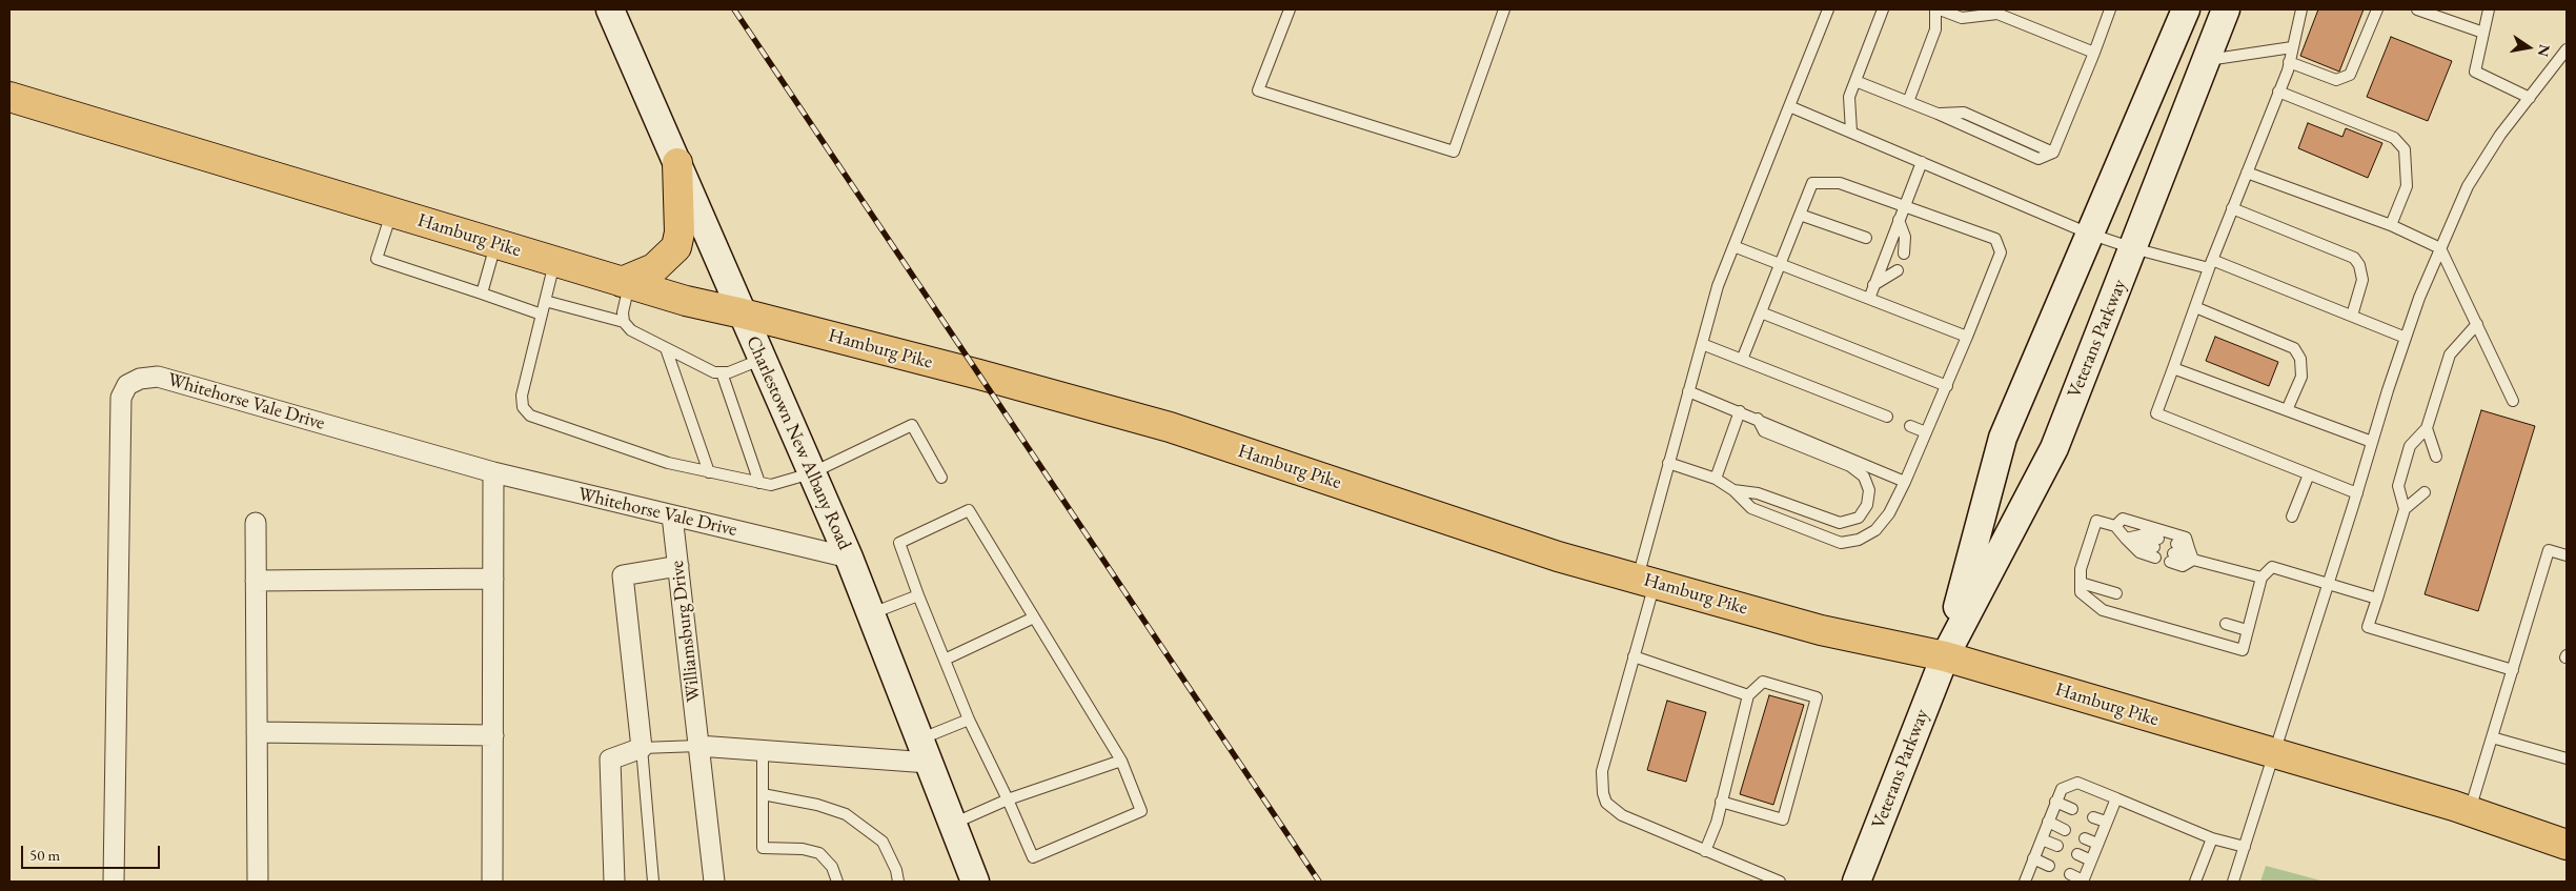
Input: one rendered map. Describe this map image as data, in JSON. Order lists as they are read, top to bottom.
{
  "streets": {
    "main road": ["Hamburg Pike", "Veterans Parkway", "Charlestown New Albany Road"],
    "street": ["Whitehorse Vale Drive", "Williamsburg Drive"]
  },
  "crossings": [
    ["Hamburg Pike", "Veterans Parkway"],
    ["Hamburg Pike", "Charlestown New Albany Road"],
    ["Whitehorse Vale Drive", "Charlestown New Albany Road"],
    ["Whitehorse Vale Drive", "Williamsburg Drive"]
  ],
  "scale_bar": "50 m",
  "north": "right"
}
